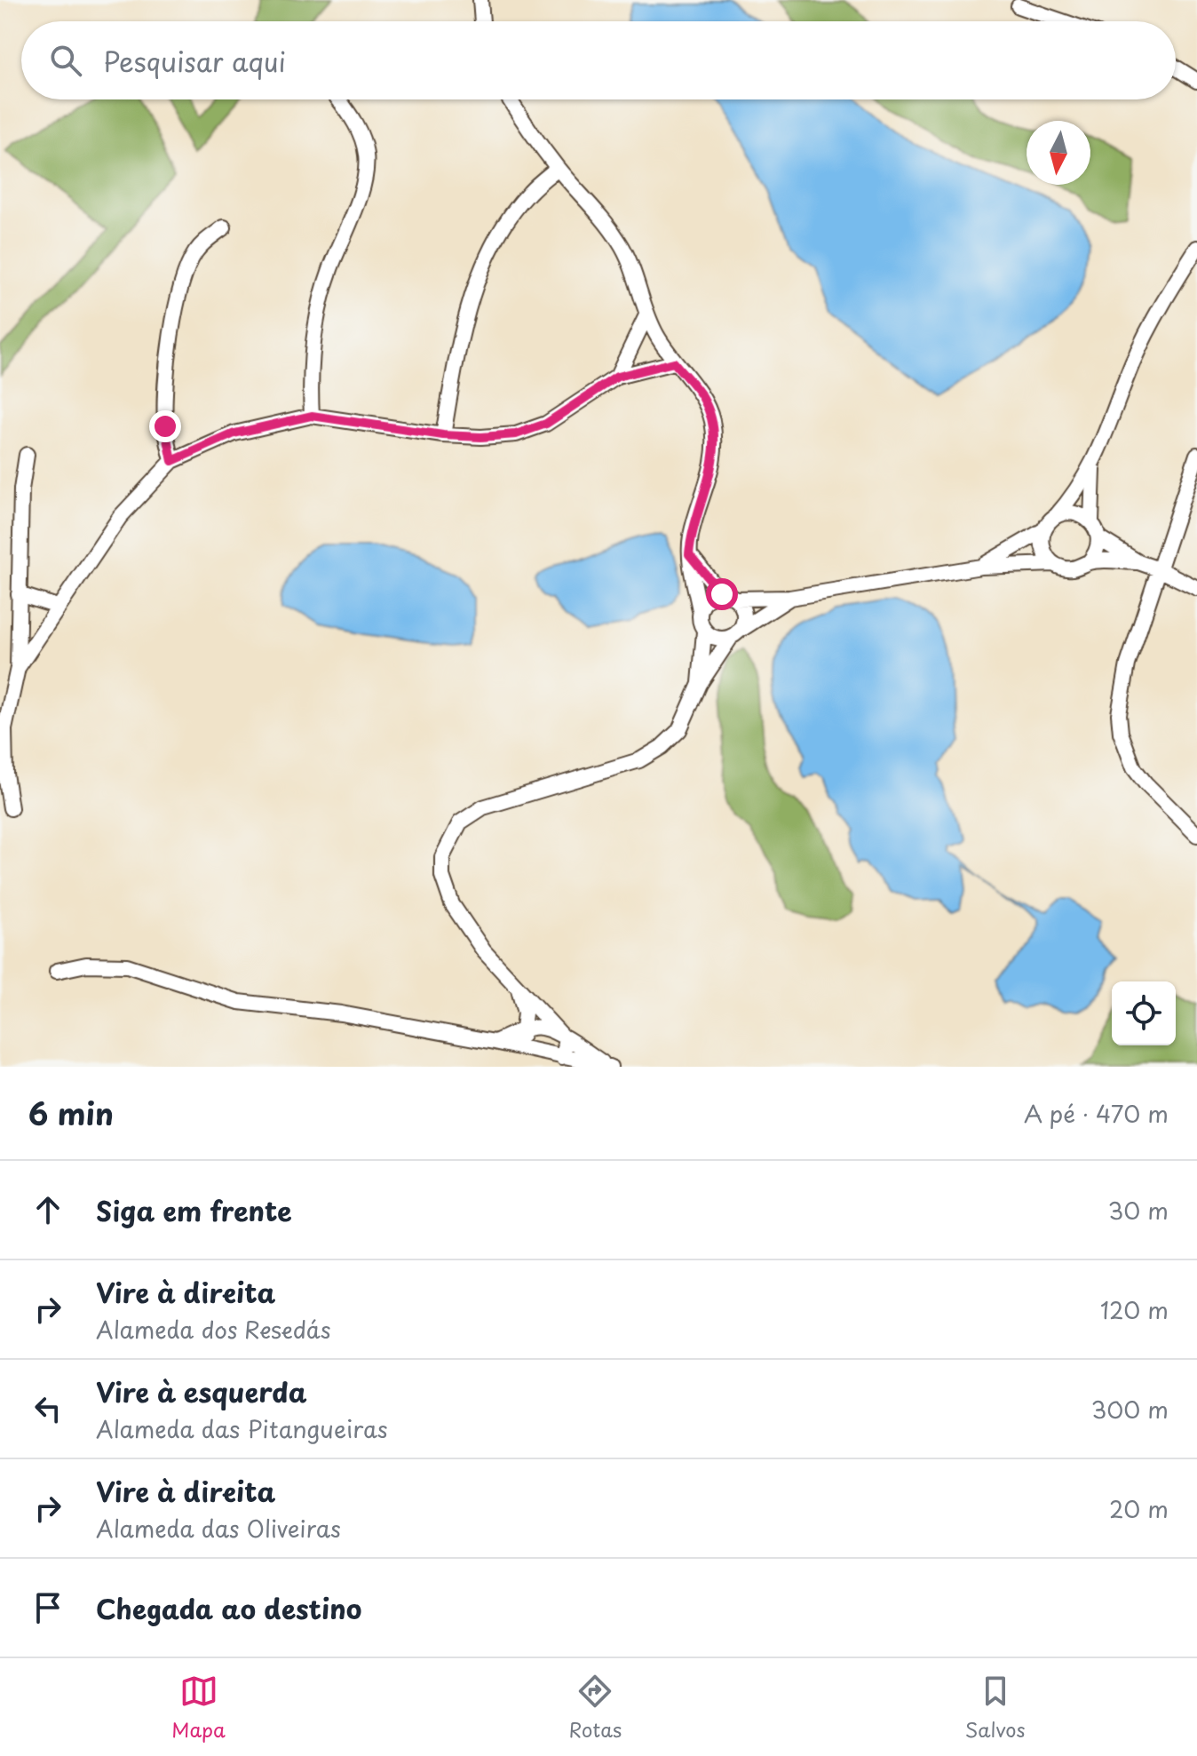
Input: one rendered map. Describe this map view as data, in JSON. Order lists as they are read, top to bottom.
{
  "north": "bottom",
  "page": {
    "search": "Pesquisar aqui",
    "heading": ["6 min", "A pé · 470 m"],
    "list": [
      ["Siga em frente", "30 m"],
      ["Vire à direita", "Alameda dos Resedás", "120 m"],
      ["Vire à esquerda", "Alameda das Pitangueiras", "300 m"],
      ["Vire à direita", "Alameda das Oliveiras", "20 m"],
      "Chegada ao destino"
    ],
    "nav": ["Mapa", "Rotas", "Salvos"]
  }
}
